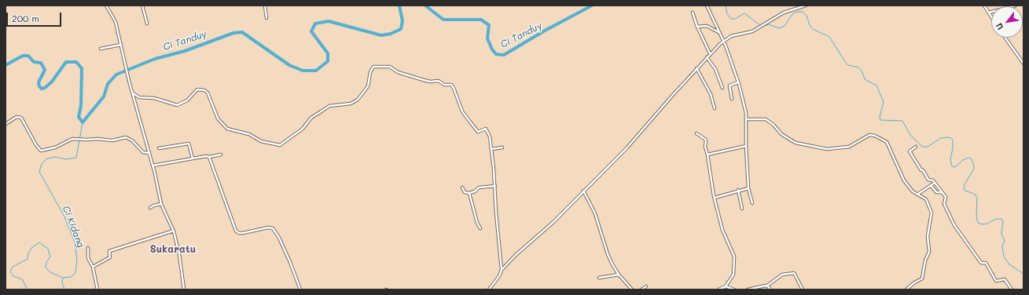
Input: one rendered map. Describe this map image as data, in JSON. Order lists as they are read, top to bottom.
{
  "districts": ["Sukaratu"],
  "water": ["Ci Tanduy", "Ci Kidang"],
  "scale_bar": "200 m",
  "north": "bottom left"
}
